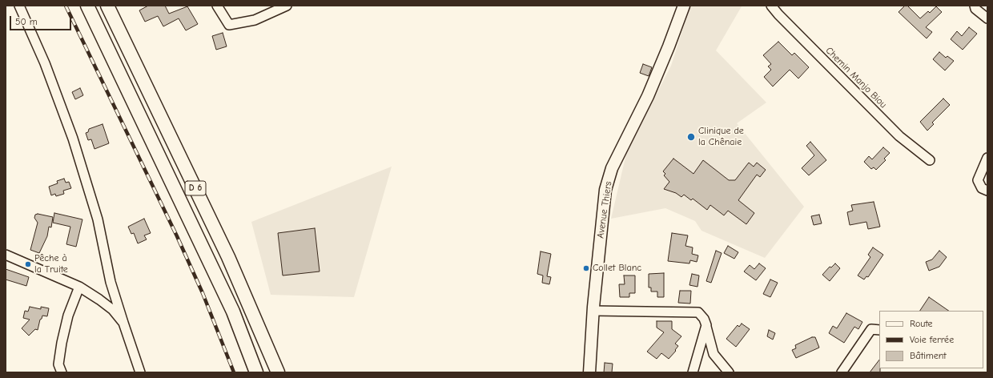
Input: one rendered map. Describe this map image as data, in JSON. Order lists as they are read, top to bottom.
{
  "streets": {
    "highway": ["D 6"],
    "main road": ["Avenue Thiers"],
    "street": ["Chemin Manjo Biou"]
  },
  "places": ["Clinique de la Chênaie", "Pêche à la Truite", "Collet Blanc"],
  "legend": ["Route", "Voie ferrée", "Bâtiment"],
  "scale_bar": "50 m"
}
